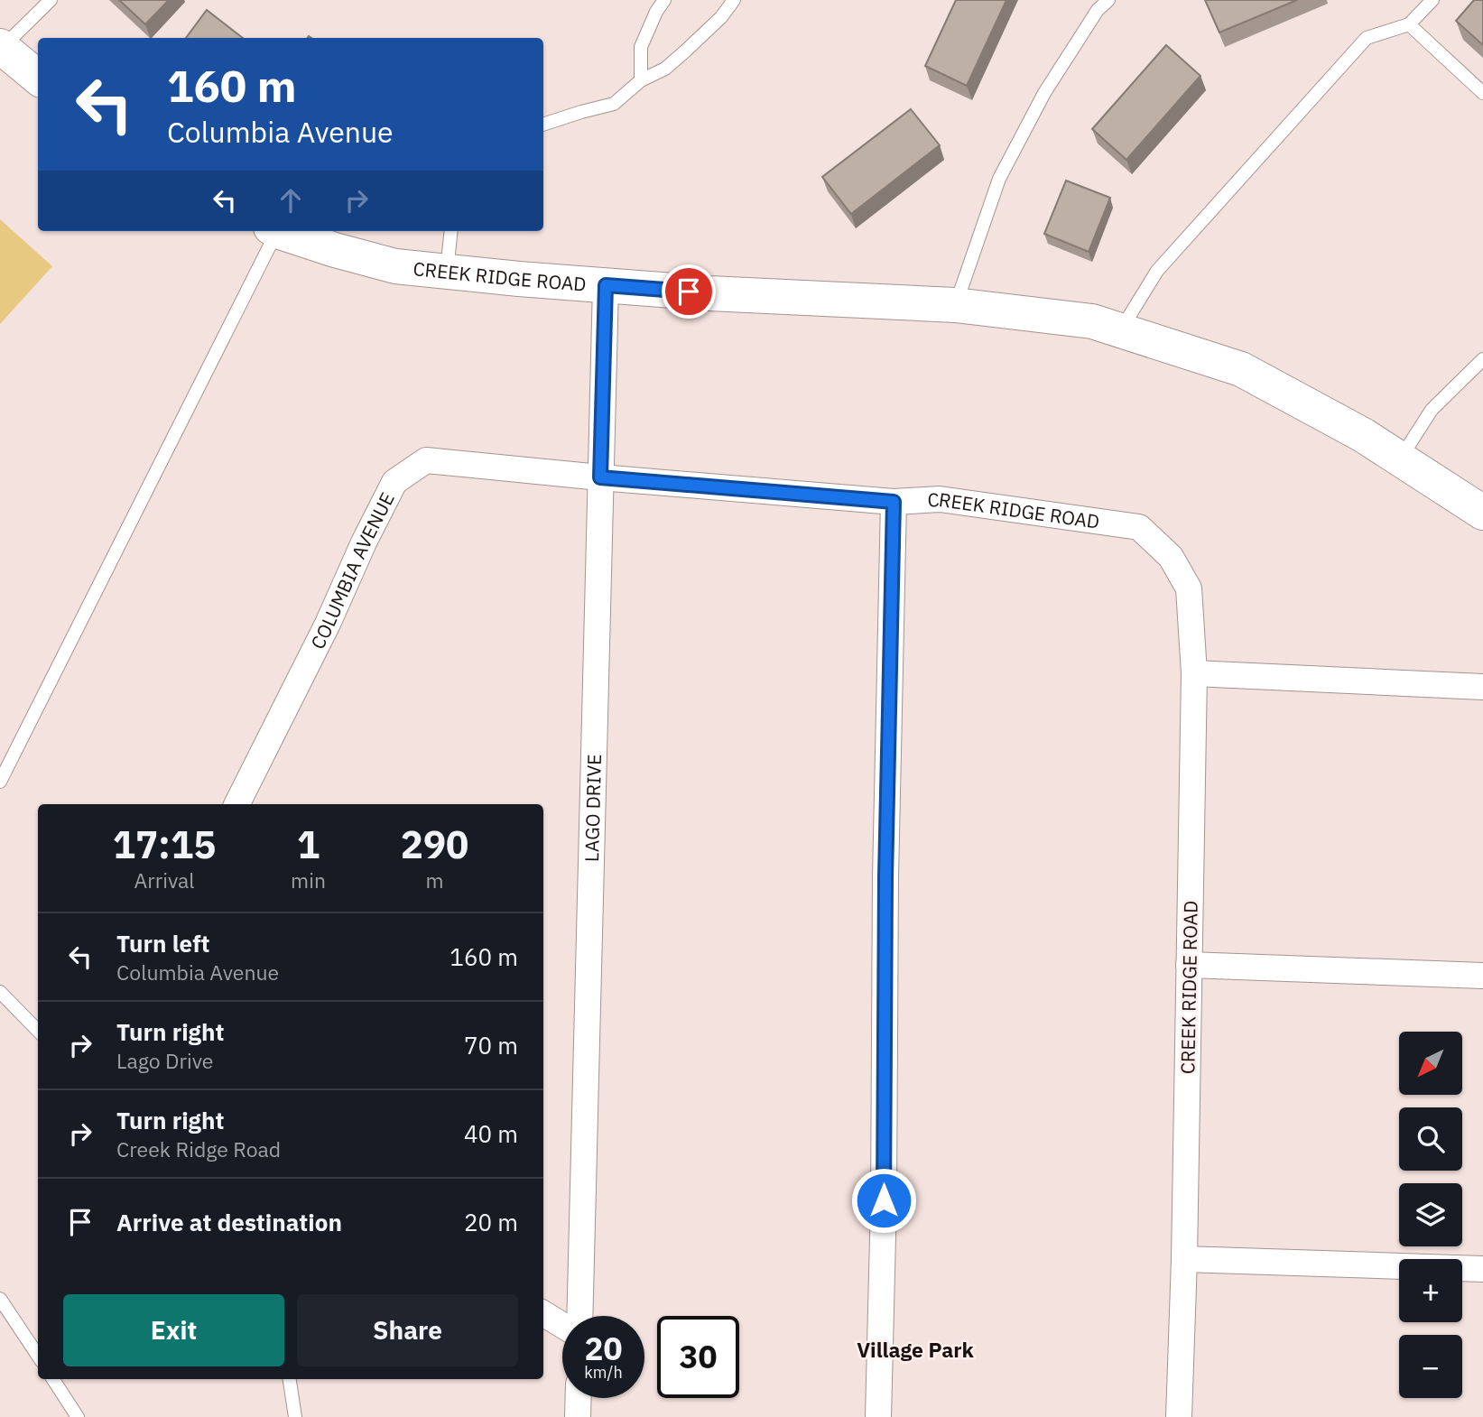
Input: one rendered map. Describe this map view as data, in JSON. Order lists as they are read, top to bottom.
{
  "streets": {
    "main road": ["CREEK RIDGE ROAD"],
    "street": ["COLUMBIA AVENUE", "LAGO DRIVE"]
  },
  "crossings": [
    ["CREEK RIDGE ROAD", "COLUMBIA AVENUE"],
    ["CREEK RIDGE ROAD", "LAGO DRIVE"],
    ["COLUMBIA AVENUE", "LAGO DRIVE"]
  ],
  "districts": ["Village Park"],
  "north": "bottom left",
  "page": {
    "turn": ["160 m", "Columbia Avenue"],
    "eta": [
      "17:15",
      "Arrival",
      "1",
      "min",
      "290",
      "m"
    ],
    "list": [
      {
        "name": "Turn left",
        "note": "Columbia Avenue",
        "value": "160 m"
      },
      {
        "name": "Turn right",
        "note": "Lago Drive",
        "value": "70 m"
      },
      {
        "name": "Turn right",
        "note": "Creek Ridge Road",
        "value": "40 m"
      },
      {
        "name": "Arrive at destination",
        "value": "20 m"
      }
    ],
    "map_buttons": ["+", "−"],
    "buttons": ["Exit", "Share"],
    "speed": "20 km/h",
    "limit": "30"
  }
}
